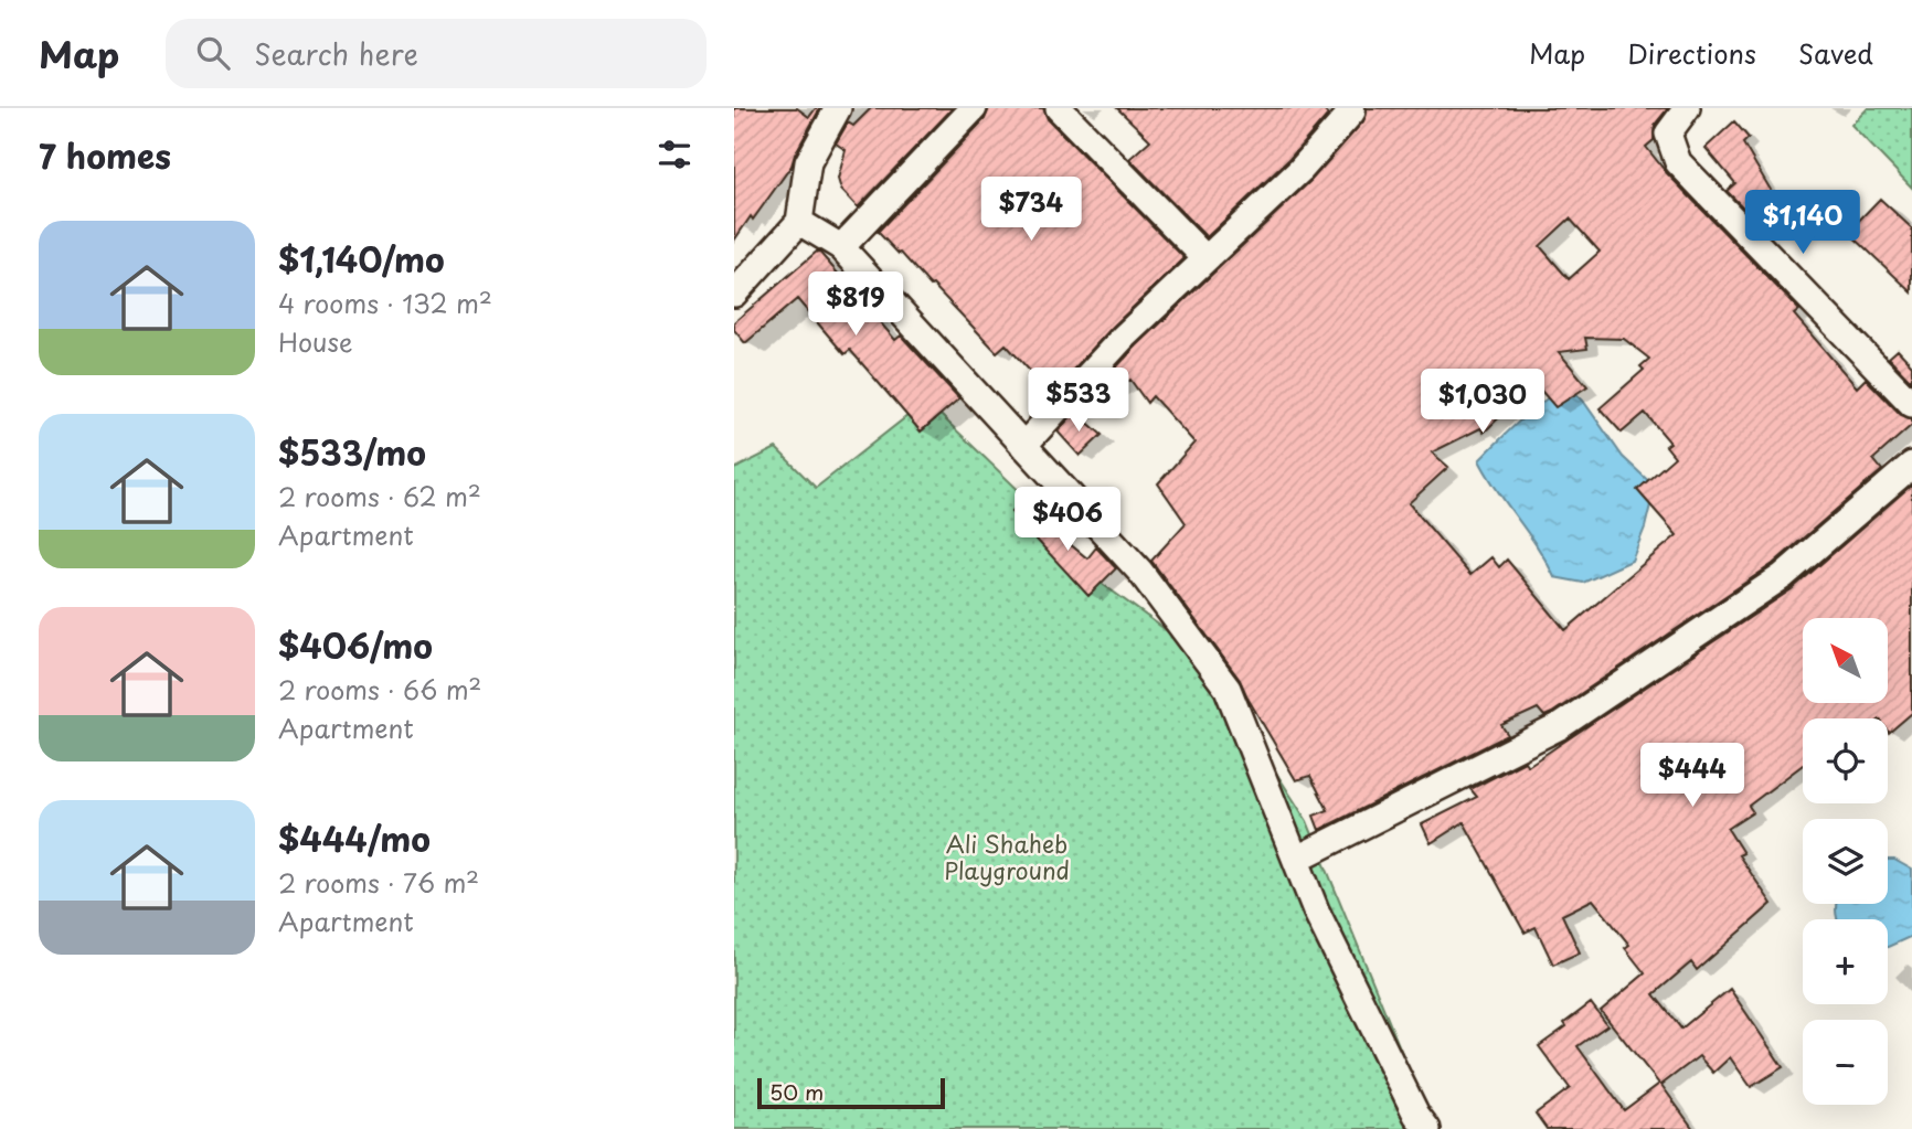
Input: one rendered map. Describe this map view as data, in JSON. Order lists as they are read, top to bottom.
{
  "parks": ["Ali Shaheb Playground"],
  "scale_bar": "50 m",
  "north": "top left",
  "page": {
    "header": "Map",
    "search": "Search here",
    "nav": ["Map", "Directions", "Saved"],
    "heading": "7 homes",
    "price": [
      "$734",
      "$1,140",
      "$819",
      "$533",
      "$1,030",
      "$406",
      "$444"
    ],
    "list": [
      {
        "name": "$1,140/mo",
        "note": "4 rooms · 132 m² · House"
      },
      {
        "name": "$533/mo",
        "note": "2 rooms · 62 m² · Apartment"
      },
      {
        "name": "$406/mo",
        "note": "2 rooms · 66 m² · Apartment"
      },
      {
        "name": "$444/mo",
        "note": "2 rooms · 76 m² · Apartment"
      }
    ],
    "map_buttons": ["+", "−"],
    "scale": "50 m"
  }
}
